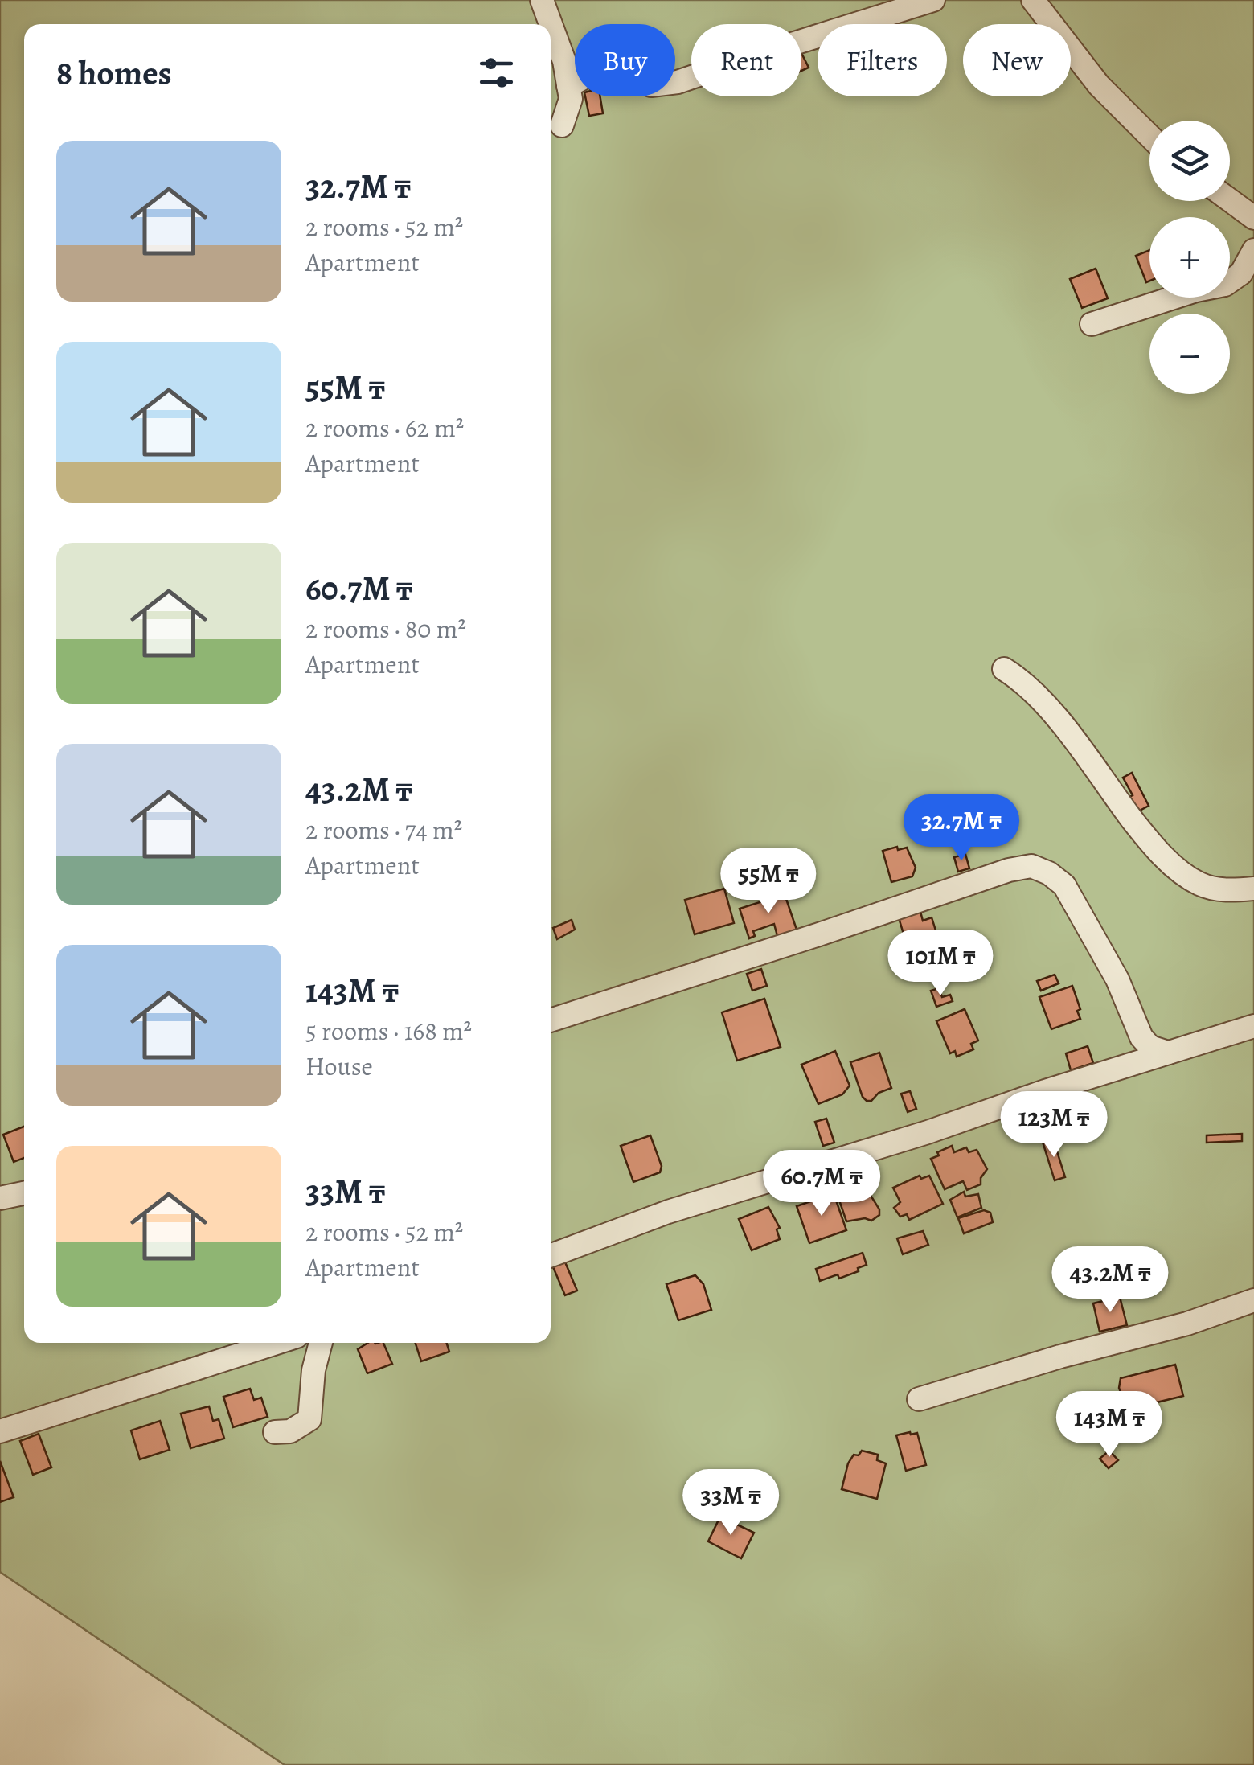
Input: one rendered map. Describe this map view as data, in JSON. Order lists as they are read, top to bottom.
{
  "page": {
    "chip": [
      "Buy",
      "Rent",
      "Filters",
      "New"
    ],
    "heading": "8 homes",
    "map_buttons": ["+", "−"],
    "list": [
      {
        "name": "32.7M ₸",
        "note": "2 rooms · 52 m² · Apartment"
      },
      {
        "name": "55M ₸",
        "note": "2 rooms · 62 m² · Apartment"
      },
      {
        "name": "60.7M ₸",
        "note": "2 rooms · 80 m² · Apartment"
      },
      {
        "name": "43.2M ₸",
        "note": "2 rooms · 74 m² · Apartment"
      },
      {
        "name": "143M ₸",
        "note": "5 rooms · 168 m² · House"
      },
      {
        "name": "33M ₸",
        "note": "2 rooms · 52 m² · Apartment"
      }
    ],
    "price": [
      "32.7M ₸",
      "55M ₸",
      "101M ₸",
      "123M ₸",
      "60.7M ₸",
      "43.2M ₸",
      "143M ₸",
      "33M ₸"
    ]
  }
}
